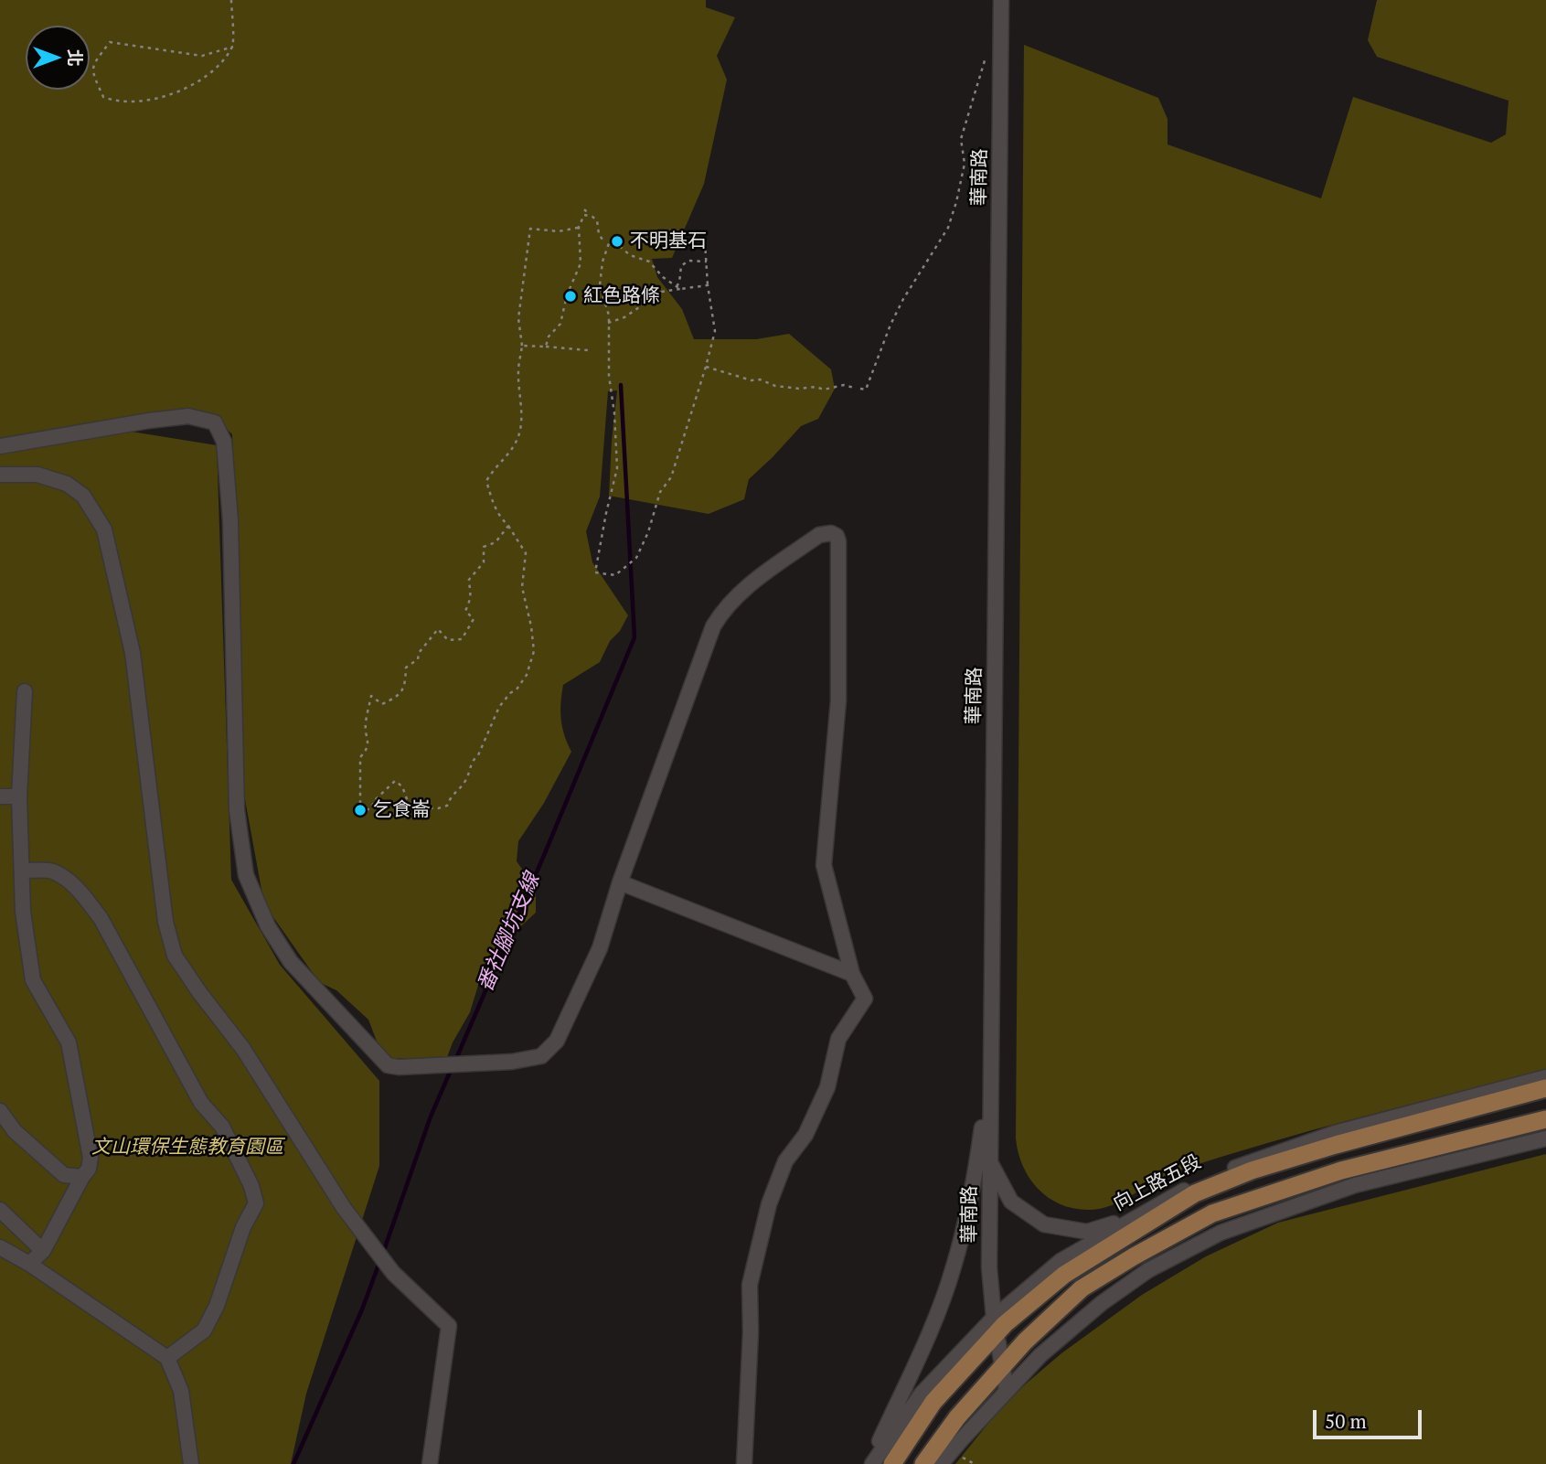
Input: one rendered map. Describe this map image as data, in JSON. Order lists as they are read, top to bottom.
{
  "streets": {
    "main road": ["向上路五段"],
    "street": ["華南路"]
  },
  "crossings": [
    ["華南路", "向上路五段"]
  ],
  "water": ["番社腳坑支線"],
  "parks": ["文山環保生態教育園區"],
  "places": ["不明基石", "紅色路條", "乞食崙"],
  "scale_bar": "50 m",
  "north": "right"
}
